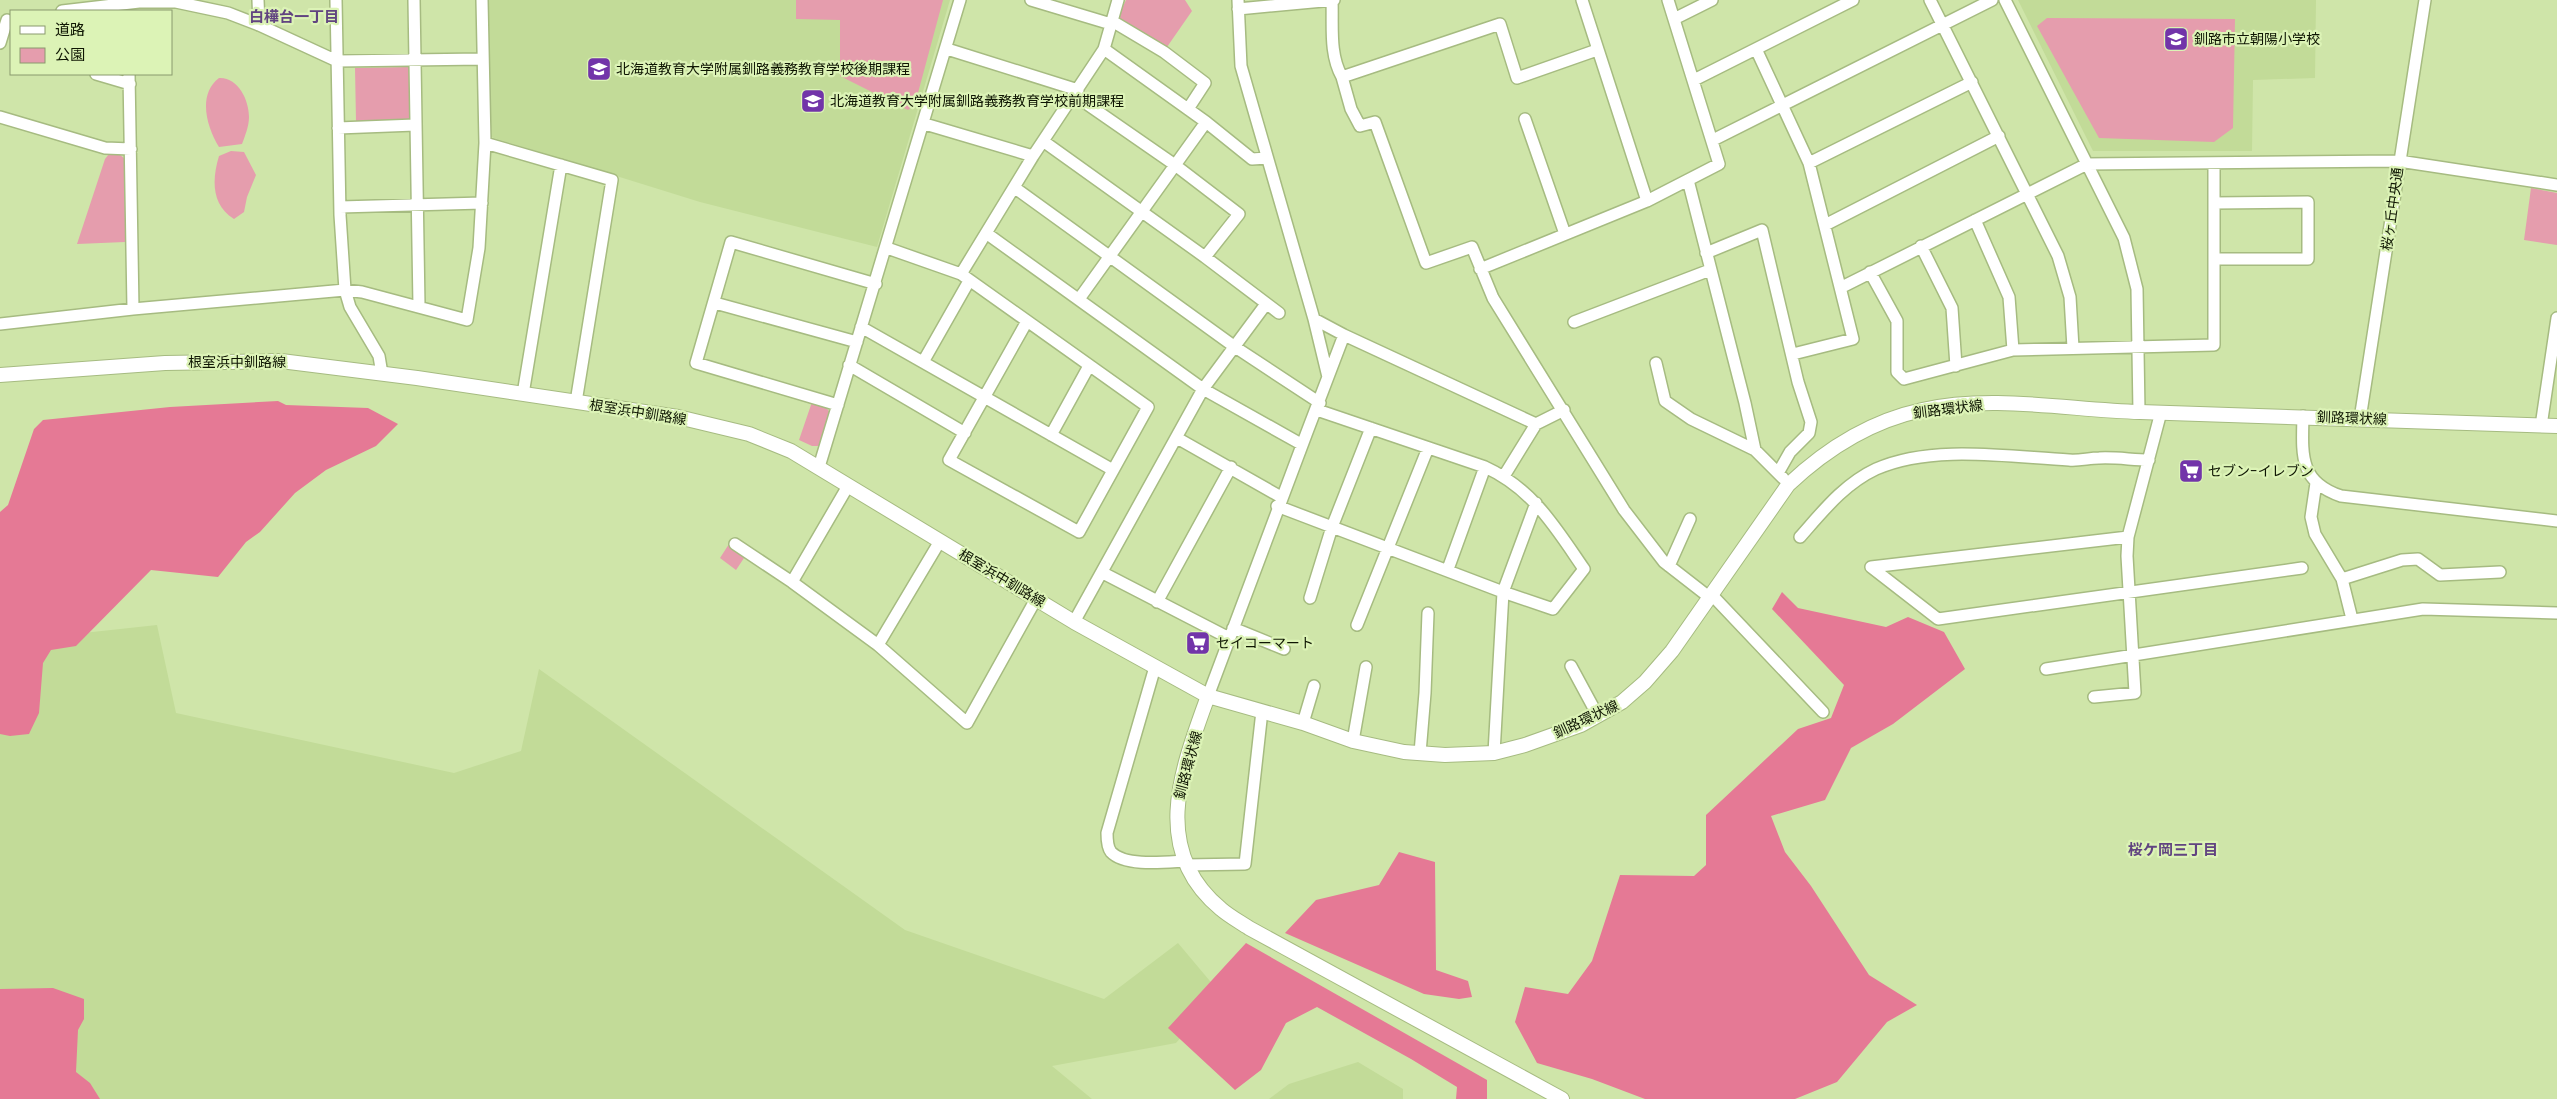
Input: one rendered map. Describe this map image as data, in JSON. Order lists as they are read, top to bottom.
{
  "streets": {
    "main road": ["根室浜中釧路線", "釧路環状線"],
    "street": ["桜ヶ丘中央通"]
  },
  "crossings": [
    ["桜ヶ丘中央通", "釧路環状線"],
    ["根室浜中釧路線", "釧路環状線"]
  ],
  "districts": ["白樺台一丁目", "桜ケ岡三丁目"],
  "places": {
    "school or university": ["釧路市立朝陽小学校", "北海道教育大学附属釧路義務教育学校後期課程", "北海道教育大学附属釧路義務教育学校前期課程"],
    "supermarket": ["セブン-イレブン", "セイコーマート"]
  },
  "legend": ["道路", "公園"]
}
